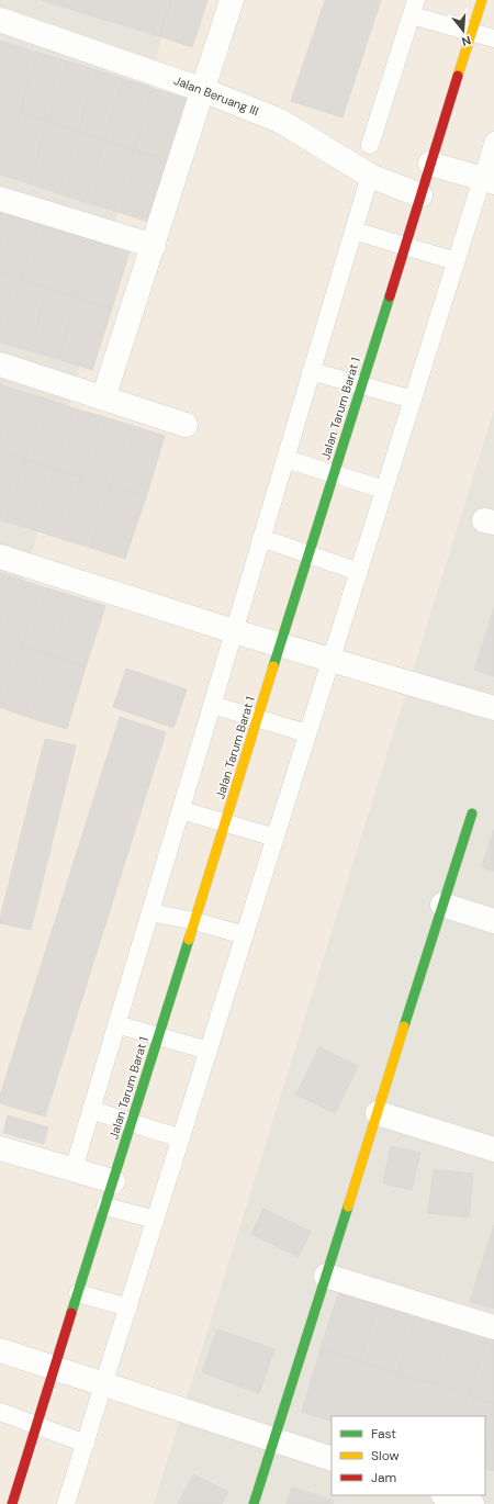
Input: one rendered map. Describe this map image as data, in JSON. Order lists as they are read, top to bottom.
{
  "streets": {
    "street": ["Jalan Beruang III", "Jalan Tarum Barat 1"]
  },
  "crossings": [
    ["Jalan Beruang III", "Jalan Tarum Barat 1"]
  ],
  "legend": ["Fast", "Slow", "Jam"],
  "north": "bottom"
}
